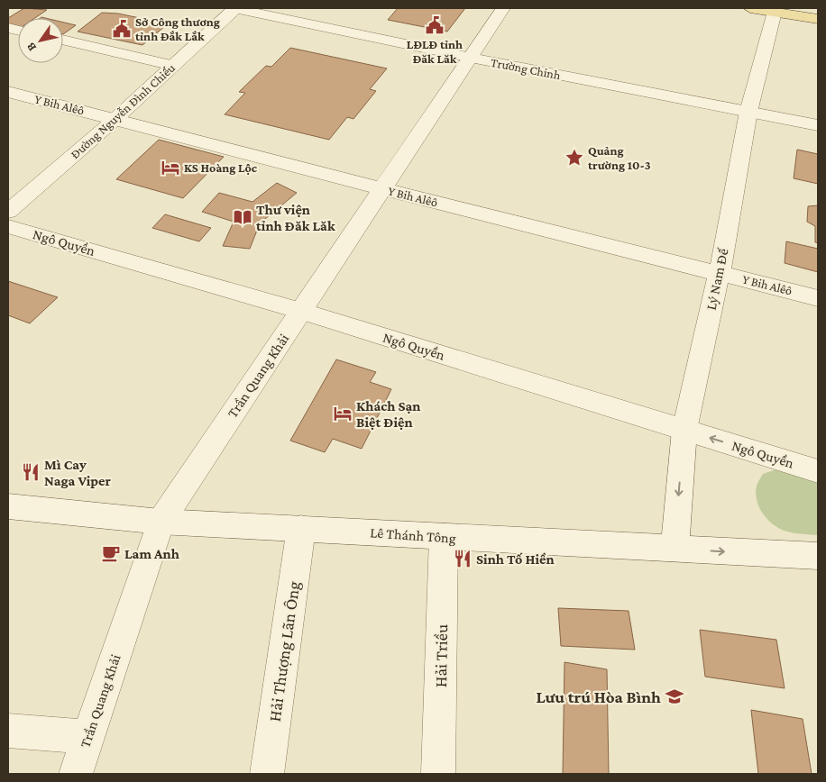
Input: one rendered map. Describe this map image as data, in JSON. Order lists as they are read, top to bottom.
{
  "streets": {
    "street": [
      "Trường Chinh",
      "Y Bih Alêô",
      "Đường Nguyễn Đình Chiểu",
      "Ngô Quyền",
      "Lý Nam Đế",
      "Trần Quang Khải",
      "Lê Thánh Tông",
      "Hải Thượng Lãn Ông",
      "Hải Triều"
    ]
  },
  "crossings": [
    ["Trường Chinh", "Đường Nguyễn Đình Chiểu"],
    ["Trường Chinh", "Lý Nam Đế"],
    ["Trường Chinh", "Trần Quang Khải"],
    ["Y Bih Alêô", "Đường Nguyễn Đình Chiểu"],
    ["Y Bih Alêô", "Lý Nam Đế"],
    ["Y Bih Alêô", "Trần Quang Khải"],
    ["Ngô Quyền", "Lý Nam Đế"],
    ["Ngô Quyền", "Trần Quang Khải"],
    ["Lý Nam Đế", "Lê Thánh Tông"],
    ["Trần Quang Khải", "Lê Thánh Tông"],
    ["Lê Thánh Tông", "Hải Thượng Lãn Ông"],
    ["Lê Thánh Tông", "Hải Triều"]
  ],
  "places": {
    "public building": ["LĐLĐ tỉnh Đăk Lăk", "Sở Công thương tỉnh Đắk Lắk"],
    "place": ["Quảng trường 10-3"],
    "hotel": ["KS Hoàng Lộc", "Khách Sạn Biệt Điện"],
    "library": ["Thư viện tỉnh Đăk Lăk"],
    "restaurant": ["Mì Cay Naga Viper", "Sinh Tố Hiền"],
    "cafe": ["Lam Anh"],
    "school or university": ["Lưu trú Hòa Bình"]
  },
  "north": "bottom left"
}
